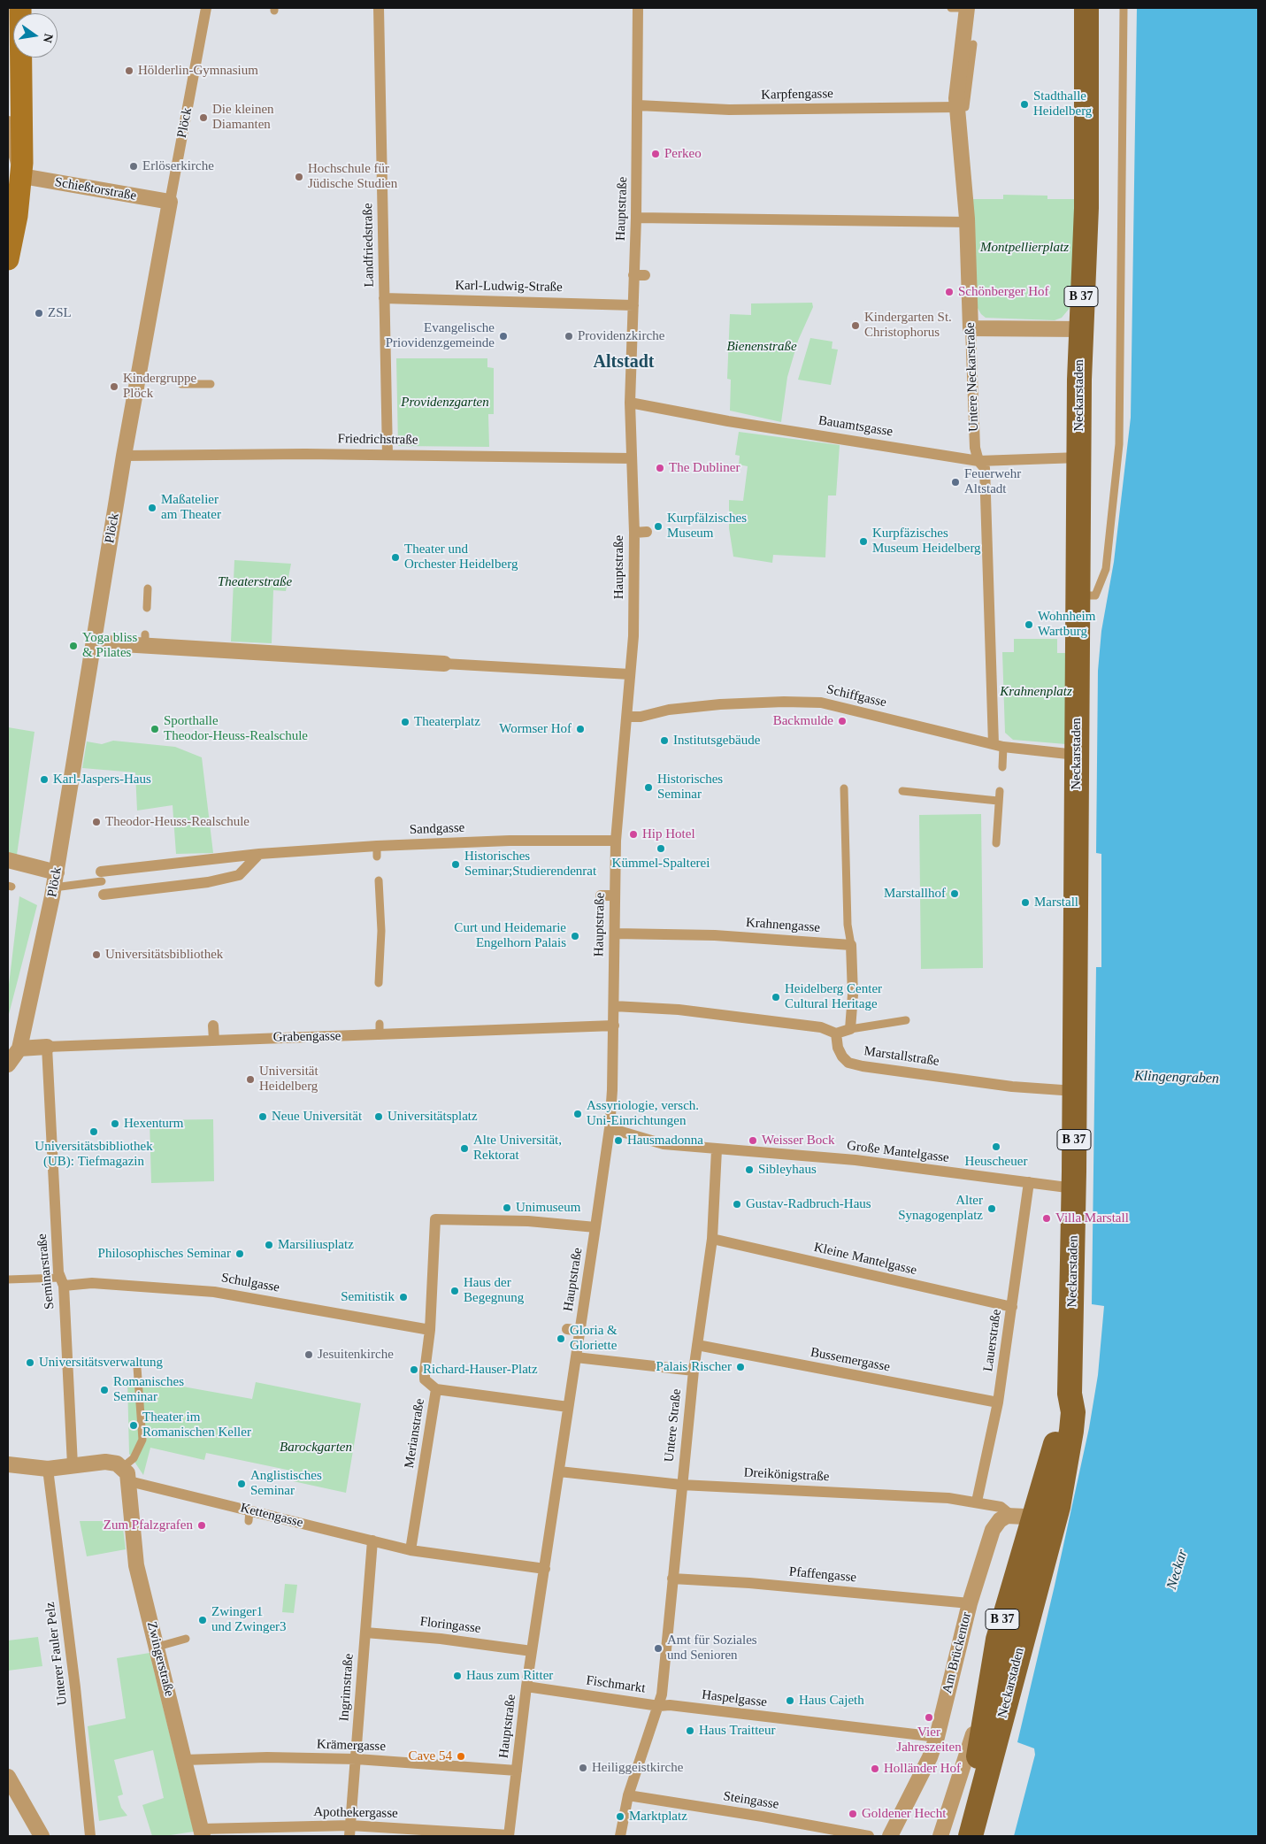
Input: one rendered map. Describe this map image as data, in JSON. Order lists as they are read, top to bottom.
{
  "streets": {
    "main road": ["B 37", "Neckarstaden"],
    "street": [
      "Karpfengasse",
      "Plöck",
      "Schießtorstraße",
      "Hauptstraße",
      "Landfriedstraße",
      "Karl-Ludwig-Straße",
      "Untere Neckarstraße",
      "Bauamtsgasse",
      "Friedrichstraße",
      "Schiffgasse",
      "Sandgasse",
      "Krahnengasse",
      "Grabengasse",
      "Marstallstraße",
      "Große Mantelgasse",
      "Kleine Mantelgasse",
      "Seminarstraße",
      "Schulgasse",
      "Lauerstraße",
      "Bussemergasse",
      "Untere Straße",
      "Merianstraße",
      "Dreikönigstraße",
      "Kettengasse",
      "Pfaffengasse",
      "Floringasse",
      "Am Brückentor",
      "Unterer Fauler Pelz",
      "Zwingerstraße",
      "Fischmarkt",
      "Ingrimstraße",
      "Haspelgasse",
      "Krämergasse",
      "Steingasse",
      "Apothekergasse"
    ]
  },
  "crossings": [
    ["Karpfengasse", "Hauptstraße"],
    ["Karpfengasse", "Untere Neckarstraße"],
    ["Plöck", "Schießtorstraße"],
    ["Plöck", "Friedrichstraße"],
    ["Plöck", "Sandgasse"],
    ["Plöck", "Grabengasse"],
    ["Hauptstraße", "Karl-Ludwig-Straße"],
    ["Hauptstraße", "Bauamtsgasse"],
    ["Hauptstraße", "Friedrichstraße"],
    ["Hauptstraße", "Schiffgasse"],
    ["Hauptstraße", "Sandgasse"],
    ["Hauptstraße", "Krahnengasse"],
    ["Hauptstraße", "Grabengasse"],
    ["Hauptstraße", "Große Mantelgasse"],
    ["Hauptstraße", "Merianstraße"],
    ["Hauptstraße", "Dreikönigstraße"],
    ["Hauptstraße", "Kettengasse"],
    ["Hauptstraße", "Floringasse"],
    ["Hauptstraße", "Fischmarkt"],
    ["Hauptstraße", "Krämergasse"],
    ["Hauptstraße", "Apothekergasse"],
    ["Landfriedstraße", "Karl-Ludwig-Straße"],
    ["Landfriedstraße", "Friedrichstraße"],
    ["Untere Neckarstraße", "Bauamtsgasse"],
    ["Untere Neckarstraße", "Schiffgasse"],
    ["Neckarstaden", "Bauamtsgasse"],
    ["Neckarstaden", "Schiffgasse"],
    ["Neckarstaden", "Marstallstraße"],
    ["Neckarstaden", "Große Mantelgasse"],
    ["Grabengasse", "Seminarstraße"],
    ["Große Mantelgasse", "Lauerstraße"],
    ["Große Mantelgasse", "Untere Straße"],
    ["Kleine Mantelgasse", "Lauerstraße"],
    ["Kleine Mantelgasse", "Untere Straße"],
    ["Seminarstraße", "Schulgasse"],
    ["Seminarstraße", "Kettengasse"],
    ["Schulgasse", "Merianstraße"],
    ["Lauerstraße", "Bussemergasse"],
    ["Lauerstraße", "Dreikönigstraße"],
    ["Bussemergasse", "Untere Straße"],
    ["Untere Straße", "Dreikönigstraße"],
    ["Untere Straße", "Pfaffengasse"],
    ["Untere Straße", "Fischmarkt"],
    ["Untere Straße", "Haspelgasse"],
    ["Merianstraße", "Kettengasse"],
    ["Dreikönigstraße", "Am Brückentor"],
    ["Kettengasse", "Unterer Fauler Pelz"],
    ["Kettengasse", "Zwingerstraße"],
    ["Kettengasse", "Ingrimstraße"],
    ["Pfaffengasse", "Am Brückentor"],
    ["Floringasse", "Ingrimstraße"],
    ["Am Brückentor", "Haspelgasse"],
    ["Zwingerstraße", "Krämergasse"],
    ["Zwingerstraße", "Apothekergasse"],
    ["Fischmarkt", "Haspelgasse"],
    ["Fischmarkt", "Steingasse"],
    ["Ingrimstraße", "Krämergasse"],
    ["Ingrimstraße", "Apothekergasse"]
  ],
  "districts": ["Altstadt"],
  "water": ["Klingengraben", "Neckar"],
  "parks": [
    "Montpellierplatz",
    "Bienenstraße",
    "Providenzgarten",
    "Theaterstraße",
    "Krahnenplatz",
    "Barockgarten"
  ],
  "places": [
    "Hölderlin-Gymnasium",
    "Stadthalle Heidelberg",
    "Die kleinen Diamanten",
    "Perkeo",
    "Erlöserkirche",
    "Hochschule für Jüdische Studien",
    "Schönberger Hof",
    "ZSL",
    "Kindergarten St. Christophorus",
    "Evangelische Priovidenzgemeinde",
    "Providenzkirche",
    "Kindergruppe Plöck",
    "The Dubliner",
    "Feuerwehr Altstadt",
    "Maßatelier am Theater",
    "Kurpfälzisches Museum",
    "Kurpfäzisches Museum Heidelberg",
    "Theater und Orchester Heidelberg",
    "Wohnheim Wartburg",
    "Yoga bliss & Pilates",
    "Backmulde",
    "Theaterplatz",
    "Sporthalle Theodor-Heuss-Realschule",
    "Wormser Hof",
    "Institutsgebäude",
    "Karl-Jaspers-Haus",
    "Historisches Seminar",
    "Theodor-Heuss-Realschule",
    "Hip Hotel",
    "Kümmel-Spalterei",
    "Historisches Seminar;Studierendenrat",
    "Marstallhof",
    "Marstall",
    "Curt und Heidemarie Engelhorn Palais",
    "Universitätsbibliothek",
    "Heidelberg Center Cultural Heritage",
    "Universität Heidelberg",
    "Assyriologie, versch. Uni-Einrichtungen",
    "Neue Universität",
    "Universitätsplatz",
    "Hexenturm",
    "Universitätsbibliothek (UB): Tiefmagazin",
    "Hausmadonna",
    "Weisser Bock",
    "Heuscheuer",
    "Alte Universität, Rektorat",
    "Sibleyhaus",
    "Gustav-Radbruch-Haus",
    "Unimuseum",
    "Alter Synagogenplatz",
    "Villa Marstall",
    "Marsiliusplatz",
    "Philosophisches Seminar",
    "Haus der Begegnung",
    "Semitistik",
    "Gloria & Gloriette",
    "Jesuitenkirche",
    "Universitätsverwaltung",
    "Palais Rischer",
    "Richard-Hauser-Platz",
    "Romanisches Seminar",
    "Theater im Romanischen Keller",
    "Anglistisches Seminar",
    "Zum Pfalzgrafen",
    "Zwinger1 und Zwinger3",
    "Amt für Soziales und Senioren",
    "Haus zum Ritter",
    "Haus Cajeth",
    "Vier Jahreszeiten",
    "Haus Traitteur",
    "Cave 54",
    "Heiliggeistkirche",
    "Holländer Hof",
    "Goldener Hecht",
    "Marktplatz"
  ],
  "north": "right"
}
